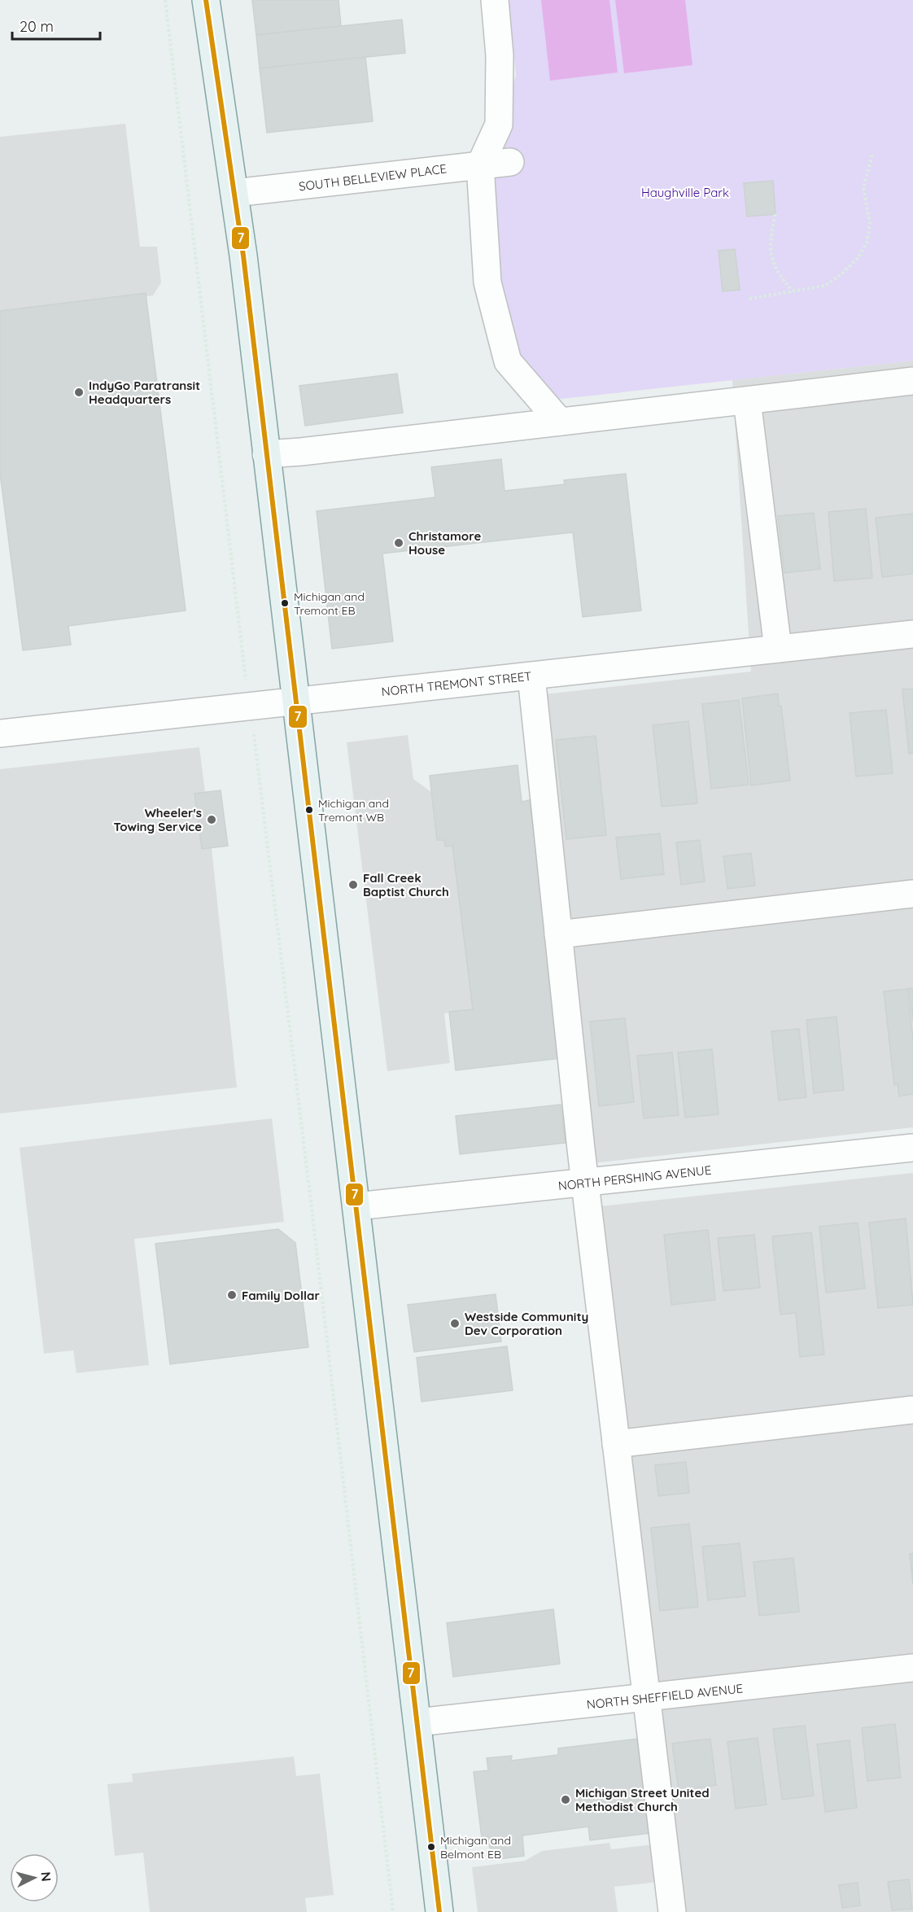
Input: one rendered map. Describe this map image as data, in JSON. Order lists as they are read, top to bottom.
{
  "streets": {
    "street": [
      "SOUTH BELLEVIEW PLACE",
      "NORTH TREMONT STREET",
      "NORTH PERSHING AVENUE",
      "NORTH SHEFFIELD AVENUE"
    ]
  },
  "parks": ["Haughville Park"],
  "places": [
    "IndyGo Paratransit Headquarters",
    "Christamore House",
    "Michigan and Tremont EB",
    "Michigan and Tremont WB",
    "Wheeler's Towing Service",
    "Fall Creek Baptist Church",
    "Family Dollar",
    "Westside Community Dev Corporation",
    "Michigan Street United Methodist Church",
    "Michigan and Belmont EB"
  ],
  "lines": ["transit line 7"],
  "scale_bar": "20 m",
  "north": "right"
}
